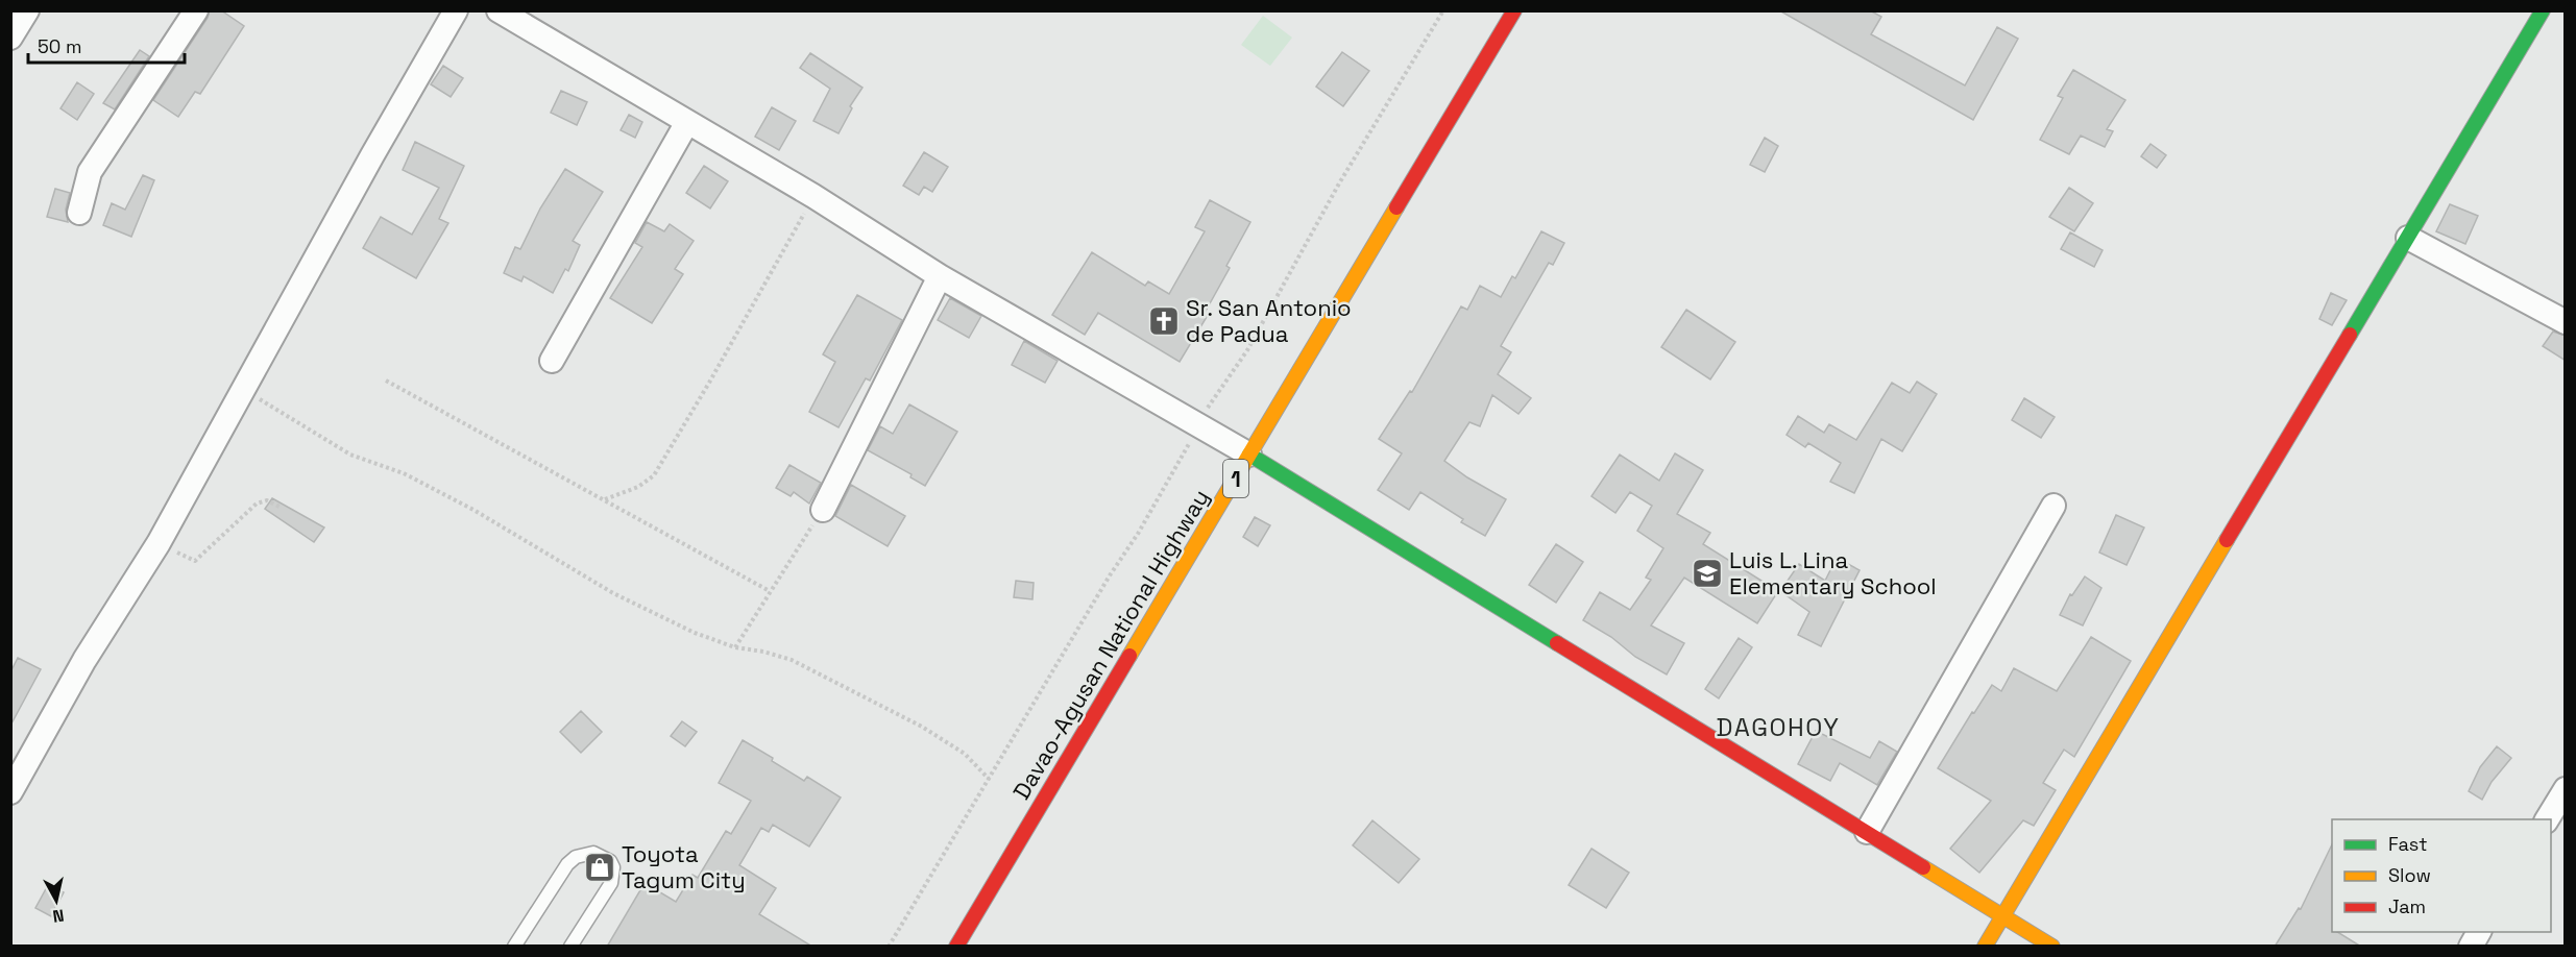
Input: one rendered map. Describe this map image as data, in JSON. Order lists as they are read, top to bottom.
{
  "streets": {
    "main road": ["1", "Davao-Agusan National Highway"]
  },
  "districts": ["DAGOHOY"],
  "places": {
    "church": ["Sr. San Antonio de Padua"],
    "school or university": ["Luis L. Lina Elementary School"],
    "shop": ["Toyota Tagum City"]
  },
  "legend": ["Fast", "Slow", "Jam"],
  "scale_bar": "50 m",
  "north": "bottom"
}
